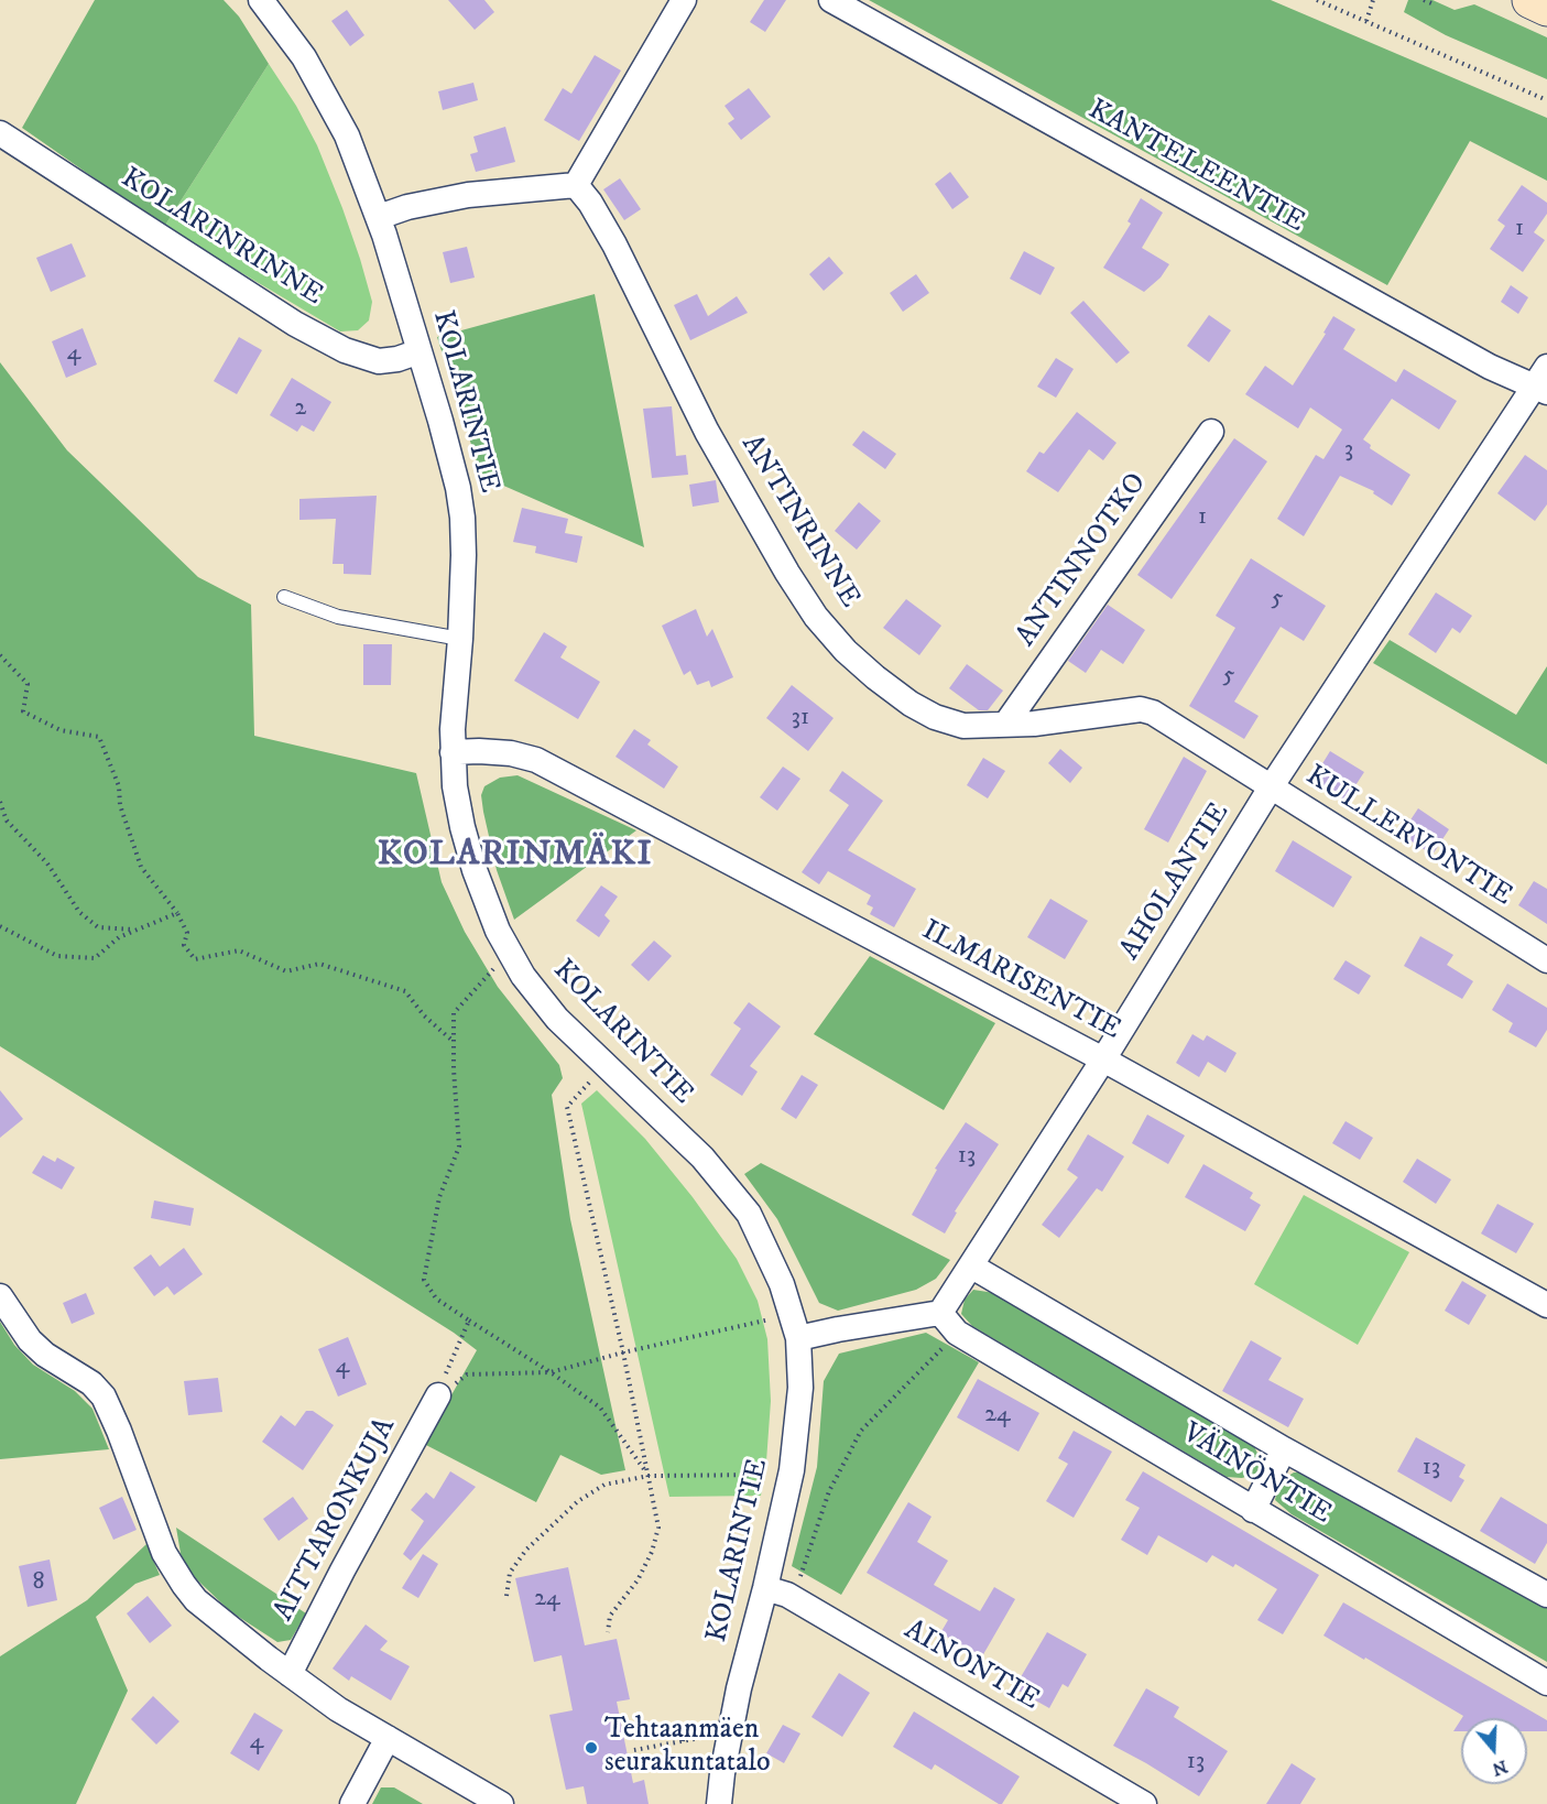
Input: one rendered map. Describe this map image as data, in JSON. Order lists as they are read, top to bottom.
{
  "streets": {
    "street": [
      "KANTELEENTIE",
      "KOLARINRINNE",
      "KOLARINTIE",
      "ANTINRINNE",
      "ANTINNOTKO",
      "KULLERVONTIE",
      "AHOLANTIE",
      "ILMARISENTIE",
      "VÄINÖNTIE",
      "AITTARONKUJA",
      "AINONTIE"
    ]
  },
  "crossings": [
    ["KANTELEENTIE", "AHOLANTIE"],
    ["KOLARINRINNE", "KOLARINTIE"],
    ["KOLARINTIE", "ILMARISENTIE"],
    ["KOLARINTIE", "AINONTIE"],
    ["ANTINRINNE", "ANTINNOTKO"],
    ["ANTINRINNE", "KULLERVONTIE"],
    ["ANTINRINNE", "AHOLANTIE"],
    ["KULLERVONTIE", "AHOLANTIE"],
    ["AHOLANTIE", "ILMARISENTIE"],
    ["AHOLANTIE", "VÄINÖNTIE"]
  ],
  "districts": ["KOLARINMÄKI"],
  "places": ["Tehtaanmäen seurakuntatalo"],
  "house_numbers": [
    "1",
    "4",
    "2",
    "3",
    "1",
    "5",
    "5",
    "31",
    "13",
    "4",
    "24",
    "13",
    "8",
    "24",
    "4",
    "13"
  ],
  "north": "bottom"
}
